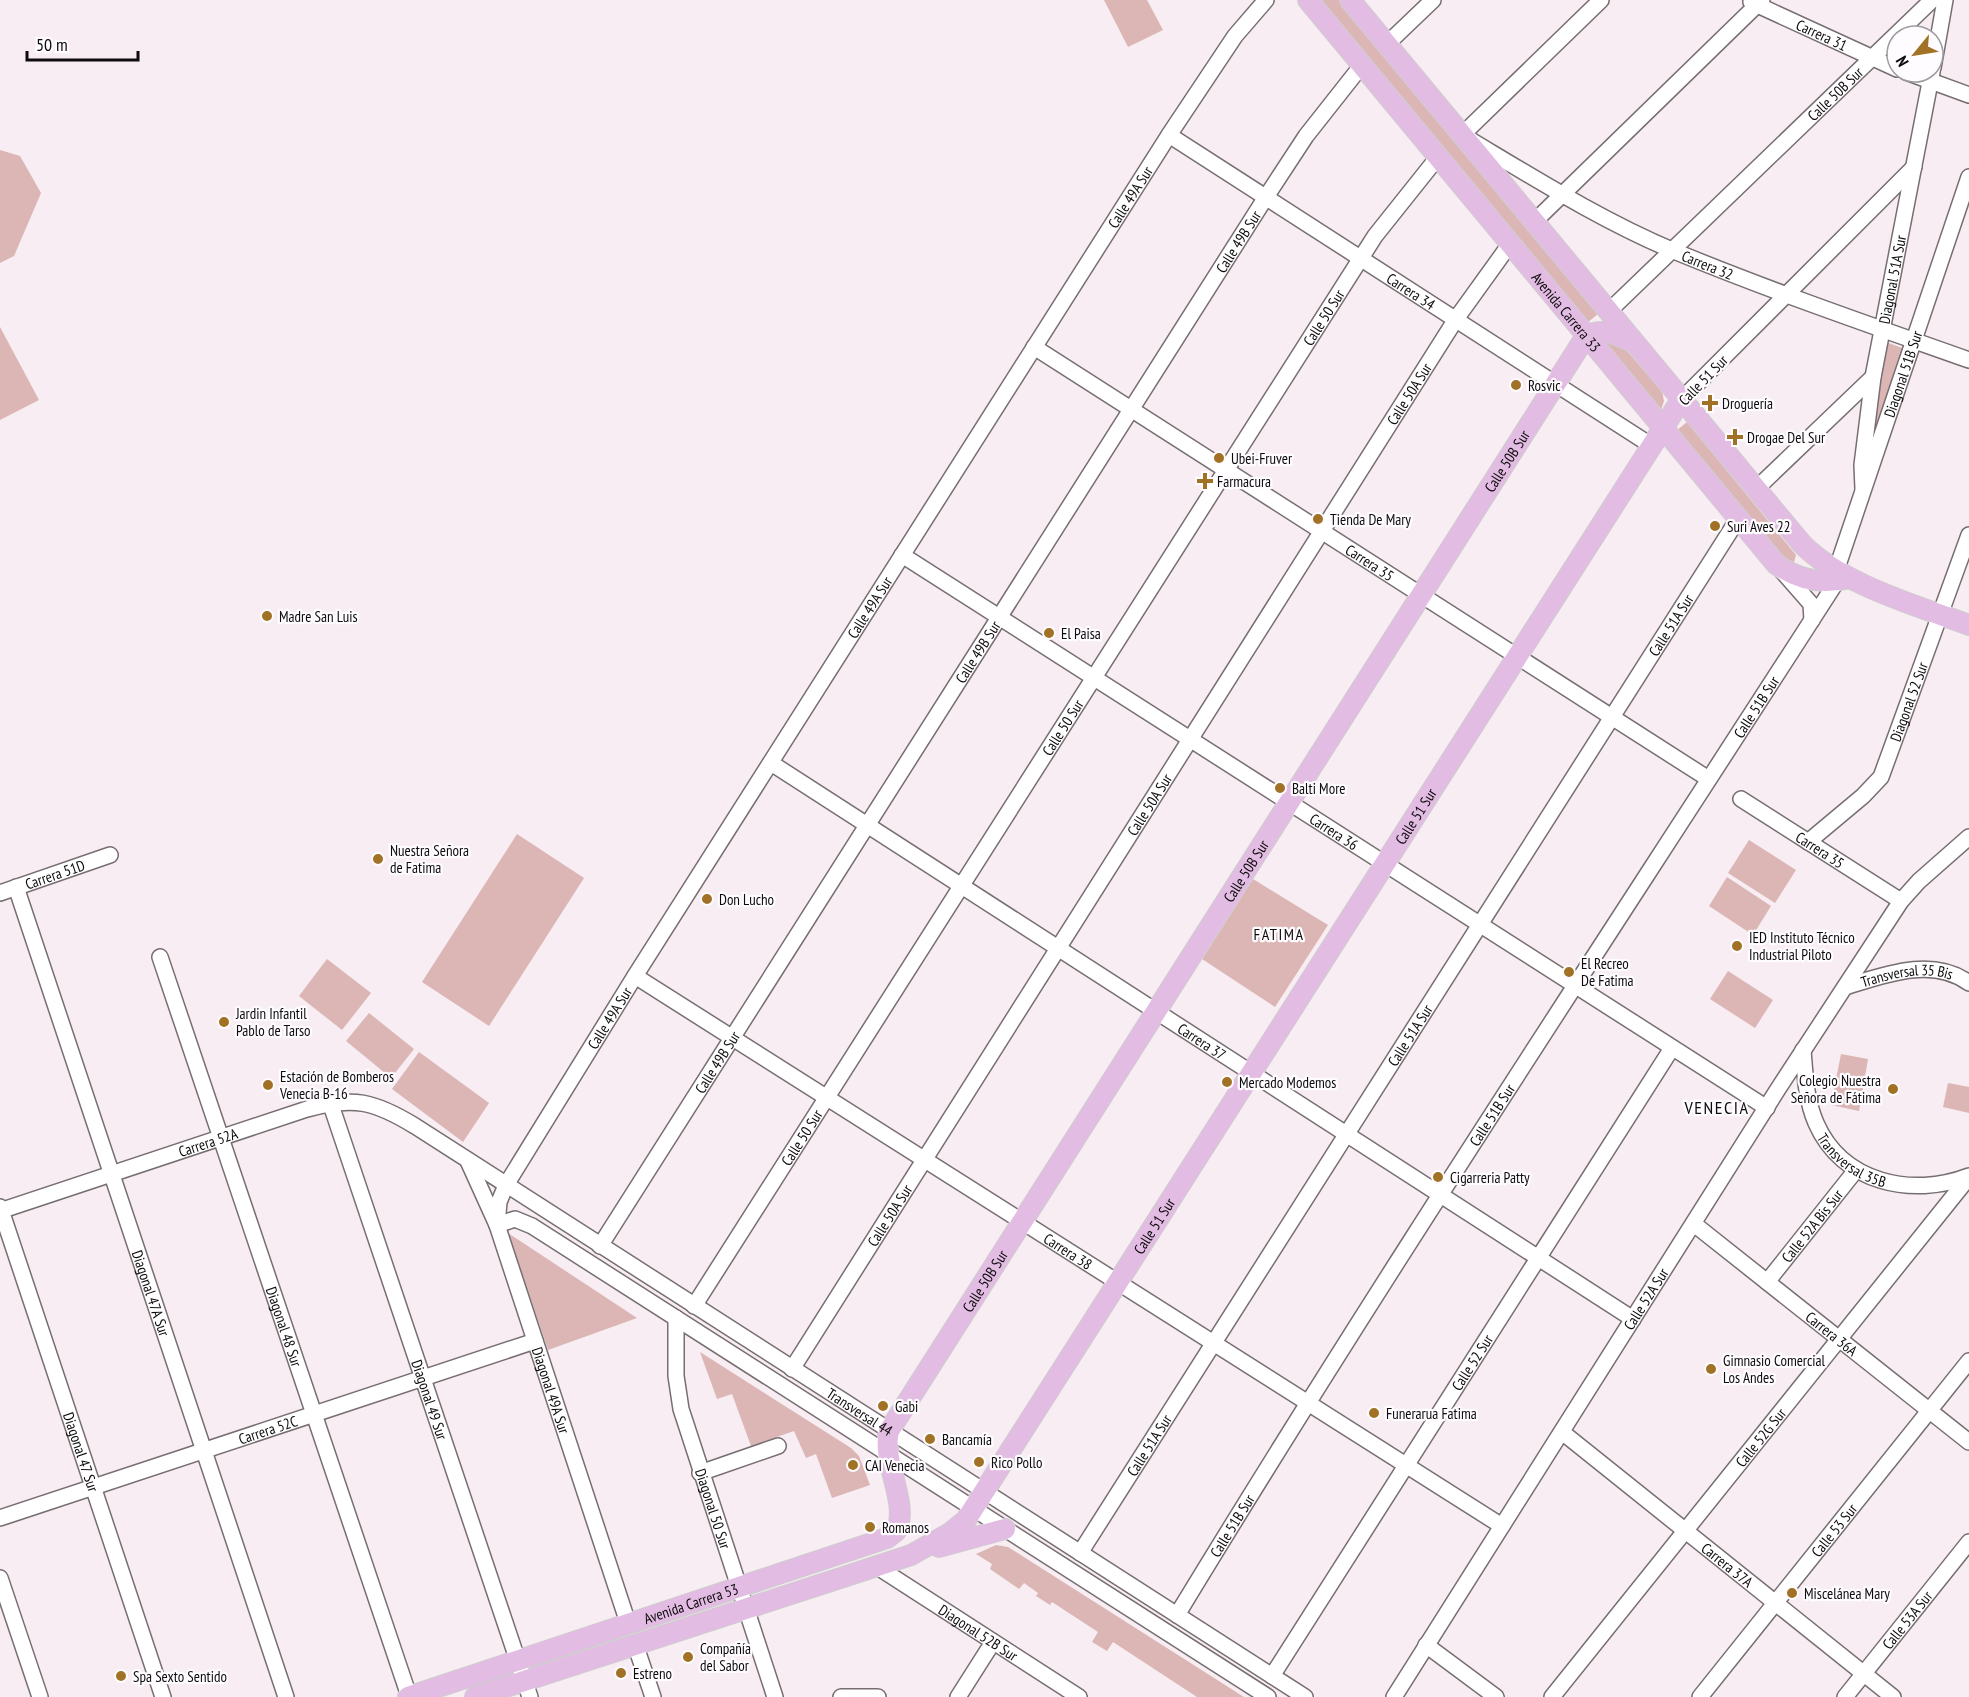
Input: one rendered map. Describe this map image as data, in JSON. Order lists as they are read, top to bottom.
{
  "streets": {
    "main road": [
      "Calle 50B Sur",
      "Avenida Carrera 33",
      "Calle 51 Sur",
      "Avenida Carrera 53"
    ],
    "street": [
      "Carrera 31",
      "Calle 49A Sur",
      "Calle 49B Sur",
      "Carrera 32",
      "Diagonal 51A Sur",
      "Carrera 34",
      "Calle 50 Sur",
      "Diagonal 51B Sur",
      "Calle 50A Sur",
      "Carrera 35",
      "Calle 51A Sur",
      "Diagonal 52 Sur",
      "Calle 51B Sur",
      "Carrera 36",
      "Carrera 51D",
      "Transversal 35 Bis",
      "Carrera 37",
      "Carrera 52A",
      "Transversal 35B",
      "Calle 52A Bis Sur",
      "Carrera 38",
      "Diagonal 47A Sur",
      "Calle 52A Sur",
      "Diagonal 48 Sur",
      "Carrera 36A",
      "Calle 52 Sur",
      "Diagonal 49A Sur",
      "Diagonal 49 Sur",
      "Transversal 44",
      "Carrera 52C",
      "Calle 52G Sur",
      "Diagonal 47 Sur",
      "Diagonal 50 Sur",
      "Calle 53 Sur",
      "Carrera 37A",
      "Calle 53A Sur",
      "Diagonal 52B Sur"
    ]
  },
  "crossings": [
    ["Carrera 31", "Calle 50B Sur"],
    ["Calle 50B Sur", "Carrera 32"],
    ["Calle 50B Sur", "Carrera 34"],
    ["Calle 50B Sur", "Avenida Carrera 33"],
    ["Calle 50B Sur", "Carrera 35"],
    ["Calle 50B Sur", "Carrera 36"],
    ["Calle 50B Sur", "Carrera 37"],
    ["Calle 50B Sur", "Carrera 38"],
    ["Calle 50B Sur", "Transversal 44"],
    ["Calle 50B Sur", "Avenida Carrera 53"],
    ["Calle 49A Sur", "Carrera 34"],
    ["Calle 49A Sur", "Carrera 35"],
    ["Calle 49A Sur", "Carrera 36"],
    ["Calle 49A Sur", "Carrera 37"],
    ["Calle 49A Sur", "Carrera 38"],
    ["Calle 49A Sur", "Diagonal 49A Sur"],
    ["Calle 49A Sur", "Transversal 44"],
    ["Calle 49B Sur", "Carrera 34"],
    ["Calle 49B Sur", "Avenida Carrera 33"],
    ["Calle 49B Sur", "Carrera 35"],
    ["Calle 49B Sur", "Carrera 36"],
    ["Calle 49B Sur", "Carrera 37"],
    ["Calle 49B Sur", "Carrera 38"],
    ["Calle 49B Sur", "Transversal 44"],
    ["Carrera 32", "Diagonal 51A Sur"],
    ["Carrera 32", "Avenida Carrera 33"],
    ["Carrera 32", "Diagonal 51B Sur"],
    ["Carrera 32", "Calle 51 Sur"],
    ["Diagonal 51A Sur", "Diagonal 51B Sur"],
    ["Diagonal 51A Sur", "Calle 51 Sur"],
    ["Carrera 34", "Calle 50 Sur"],
    ["Carrera 34", "Calle 51 Sur"],
    ["Carrera 34", "Calle 50A Sur"],
    ["Avenida Carrera 33", "Calle 50 Sur"],
    ["Avenida Carrera 33", "Diagonal 51B Sur"],
    ["Avenida Carrera 33", "Calle 51 Sur"],
    ["Avenida Carrera 33", "Calle 50A Sur"],
    ["Avenida Carrera 33", "Calle 51A Sur"],
    ["Avenida Carrera 33", "Diagonal 52 Sur"],
    ["Avenida Carrera 33", "Calle 51B Sur"],
    ["Calle 50 Sur", "Carrera 35"],
    ["Calle 50 Sur", "Carrera 36"],
    ["Calle 50 Sur", "Carrera 37"],
    ["Calle 50 Sur", "Carrera 38"],
    ["Calle 50 Sur", "Transversal 44"],
    ["Diagonal 51B Sur", "Calle 51B Sur"],
    ["Calle 51 Sur", "Carrera 35"],
    ["Calle 51 Sur", "Carrera 36"],
    ["Calle 51 Sur", "Carrera 37"],
    ["Calle 51 Sur", "Carrera 38"],
    ["Calle 51 Sur", "Transversal 44"],
    ["Calle 51 Sur", "Avenida Carrera 53"],
    ["Calle 50A Sur", "Carrera 35"],
    ["Calle 50A Sur", "Carrera 36"],
    ["Calle 50A Sur", "Carrera 37"],
    ["Calle 50A Sur", "Carrera 38"],
    ["Calle 50A Sur", "Transversal 44"],
    ["Carrera 35", "Calle 51A Sur"],
    ["Carrera 35", "Diagonal 52 Sur"],
    ["Carrera 35", "Calle 51B Sur"],
    ["Carrera 35", "Calle 52A Sur"],
    ["Calle 51A Sur", "Carrera 36"],
    ["Calle 51A Sur", "Carrera 37"],
    ["Calle 51A Sur", "Carrera 38"],
    ["Calle 51A Sur", "Transversal 44"],
    ["Calle 51B Sur", "Carrera 36"],
    ["Calle 51B Sur", "Carrera 37"],
    ["Calle 51B Sur", "Carrera 38"],
    ["Calle 51B Sur", "Transversal 44"],
    ["Carrera 36", "Calle 52A Sur"],
    ["Carrera 36", "Calle 52 Sur"],
    ["Carrera 51D", "Diagonal 47A Sur"],
    ["Transversal 35 Bis", "Calle 52A Sur"],
    ["Carrera 37", "Calle 52A Sur"],
    ["Carrera 37", "Calle 52 Sur"],
    ["Carrera 52A", "Diagonal 47A Sur"],
    ["Carrera 52A", "Diagonal 48 Sur"],
    ["Carrera 52A", "Diagonal 49 Sur"],
    ["Carrera 52A", "Transversal 44"],
    ["Carrera 52A", "Diagonal 47 Sur"],
    ["Transversal 35B", "Calle 52A Bis Sur"],
    ["Transversal 35B", "Calle 52A Sur"],
    ["Transversal 35B", "Calle 52G Sur"],
    ["Calle 52A Bis Sur", "Carrera 36A"],
    ["Carrera 38", "Calle 52A Sur"],
    ["Carrera 38", "Calle 52 Sur"],
    ["Diagonal 47A Sur", "Carrera 52C"],
    ["Calle 52A Sur", "Carrera 36A"],
    ["Calle 52A Sur", "Carrera 37A"],
    ["Diagonal 48 Sur", "Carrera 52C"],
    ["Diagonal 48 Sur", "Avenida Carrera 53"],
    ["Carrera 36A", "Calle 52G Sur"],
    ["Carrera 36A", "Calle 53 Sur"],
    ["Calle 52 Sur", "Transversal 44"],
    ["Diagonal 49A Sur", "Transversal 44"],
    ["Diagonal 49A Sur", "Carrera 52C"],
    ["Diagonal 49A Sur", "Avenida Carrera 53"],
    ["Diagonal 49 Sur", "Carrera 52C"],
    ["Diagonal 49 Sur", "Avenida Carrera 53"],
    ["Transversal 44", "Diagonal 50 Sur"],
    ["Transversal 44", "Avenida Carrera 53"],
    ["Carrera 52C", "Diagonal 47 Sur"],
    ["Calle 52G Sur", "Carrera 37A"],
    ["Diagonal 50 Sur", "Avenida Carrera 53"],
    ["Calle 53 Sur", "Carrera 37A"],
    ["Carrera 37A", "Calle 53A Sur"],
    ["Avenida Carrera 53", "Diagonal 52B Sur"]
  ],
  "districts": ["FATIMA", "VENECIA"],
  "places": {
    "other": [
      "Rosvic",
      "Ubei-Fruver",
      "Tienda De Mary",
      "Suri Aves 22",
      "Madre San Luis",
      "El Paisa",
      "Balti More",
      "Nuestra Señora de Fatima",
      "Don Lucho",
      "IED Instituto Técnico Industrial Piloto",
      "El Recreo De Fatima",
      "Jardin Infantil Pablo de Tarso",
      "Mercado Modemos",
      "Estación de Bomberos Venecia B-16",
      "Colegio Nuestra Señora de Fátima",
      "Cigarreria Patty",
      "Gimnasio Comercial Los Andes",
      "Gabi",
      "Funerarua Fatima",
      "Bancamía",
      "Rico Pollo",
      "CAI Venecia",
      "Romanos",
      "Miscelánea Mary",
      "Compañía del Sabor",
      "Estreno",
      "Spa Sexto Sentido"
    ],
    "health": ["Droguería", "Drogae Del Sur", "Farmacura"]
  },
  "scale_bar": "50 m",
  "north": "bottom left"
}
